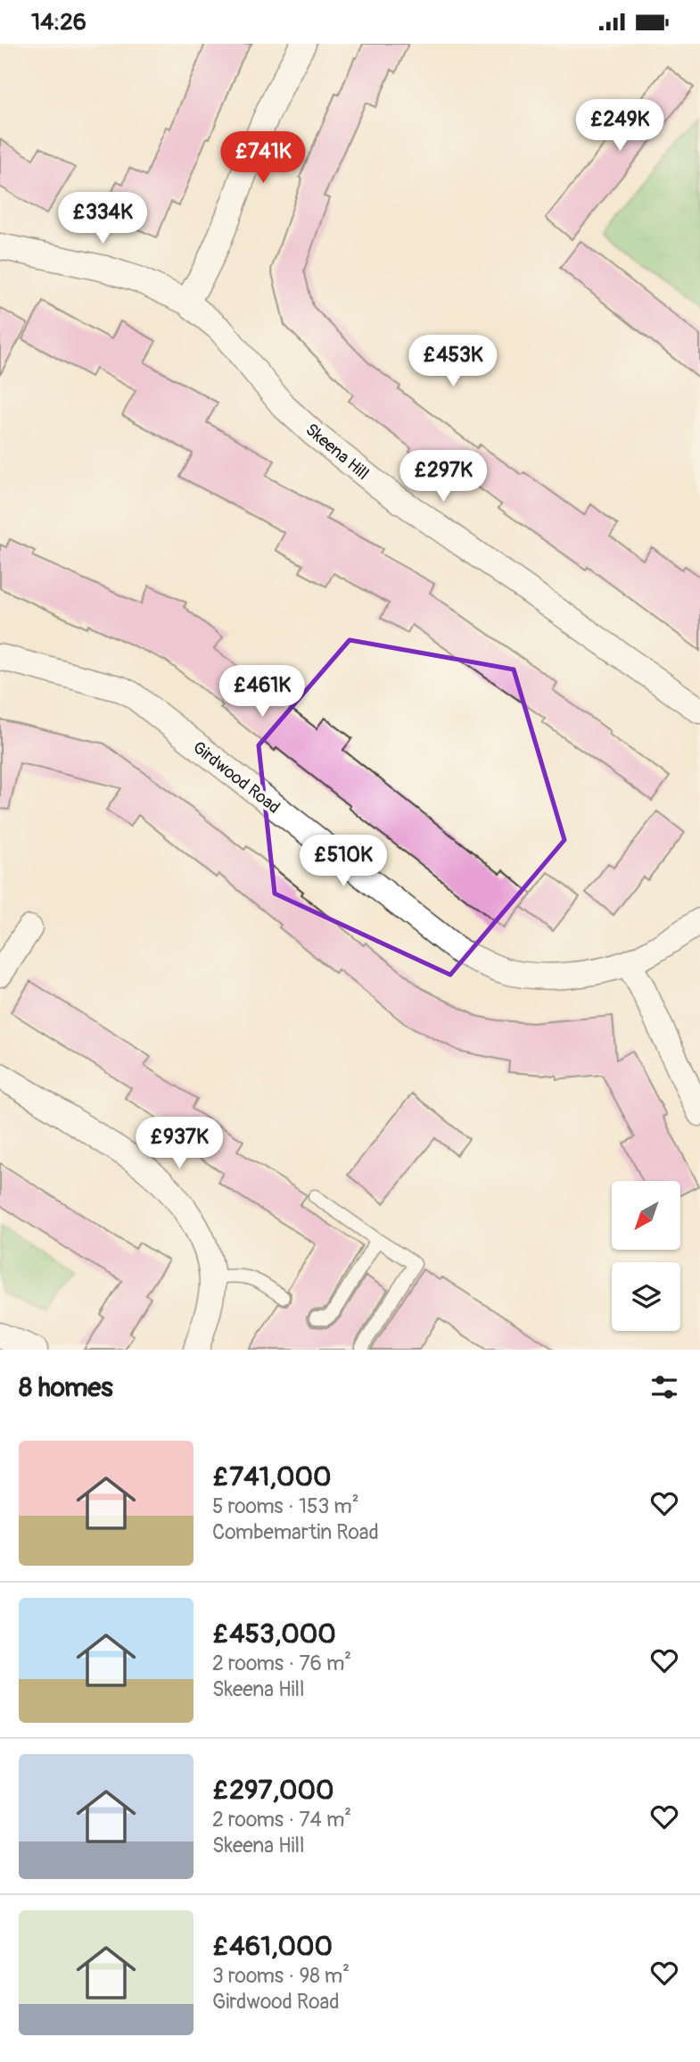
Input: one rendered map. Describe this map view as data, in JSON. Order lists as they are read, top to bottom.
{
  "streets": {
    "street": ["Skeena Hill", "Girdwood Road"]
  },
  "north": "bottom left",
  "page": {
    "status": "14:26",
    "price": [
      "£249K",
      "£741K",
      "£334K",
      "£453K",
      "£297K",
      "£461K",
      "£510K",
      "£937K"
    ],
    "heading": "8 homes",
    "list": [
      {
        "name": "£741,000",
        "note": "5 rooms · 153 m² · Combemartin Road"
      },
      {
        "name": "£453,000",
        "note": "2 rooms · 76 m² · Skeena Hill"
      },
      {
        "name": "£297,000",
        "note": "2 rooms · 74 m² · Skeena Hill"
      },
      {
        "name": "£461,000",
        "note": "3 rooms · 98 m² · Girdwood Road"
      }
    ]
  }
}
